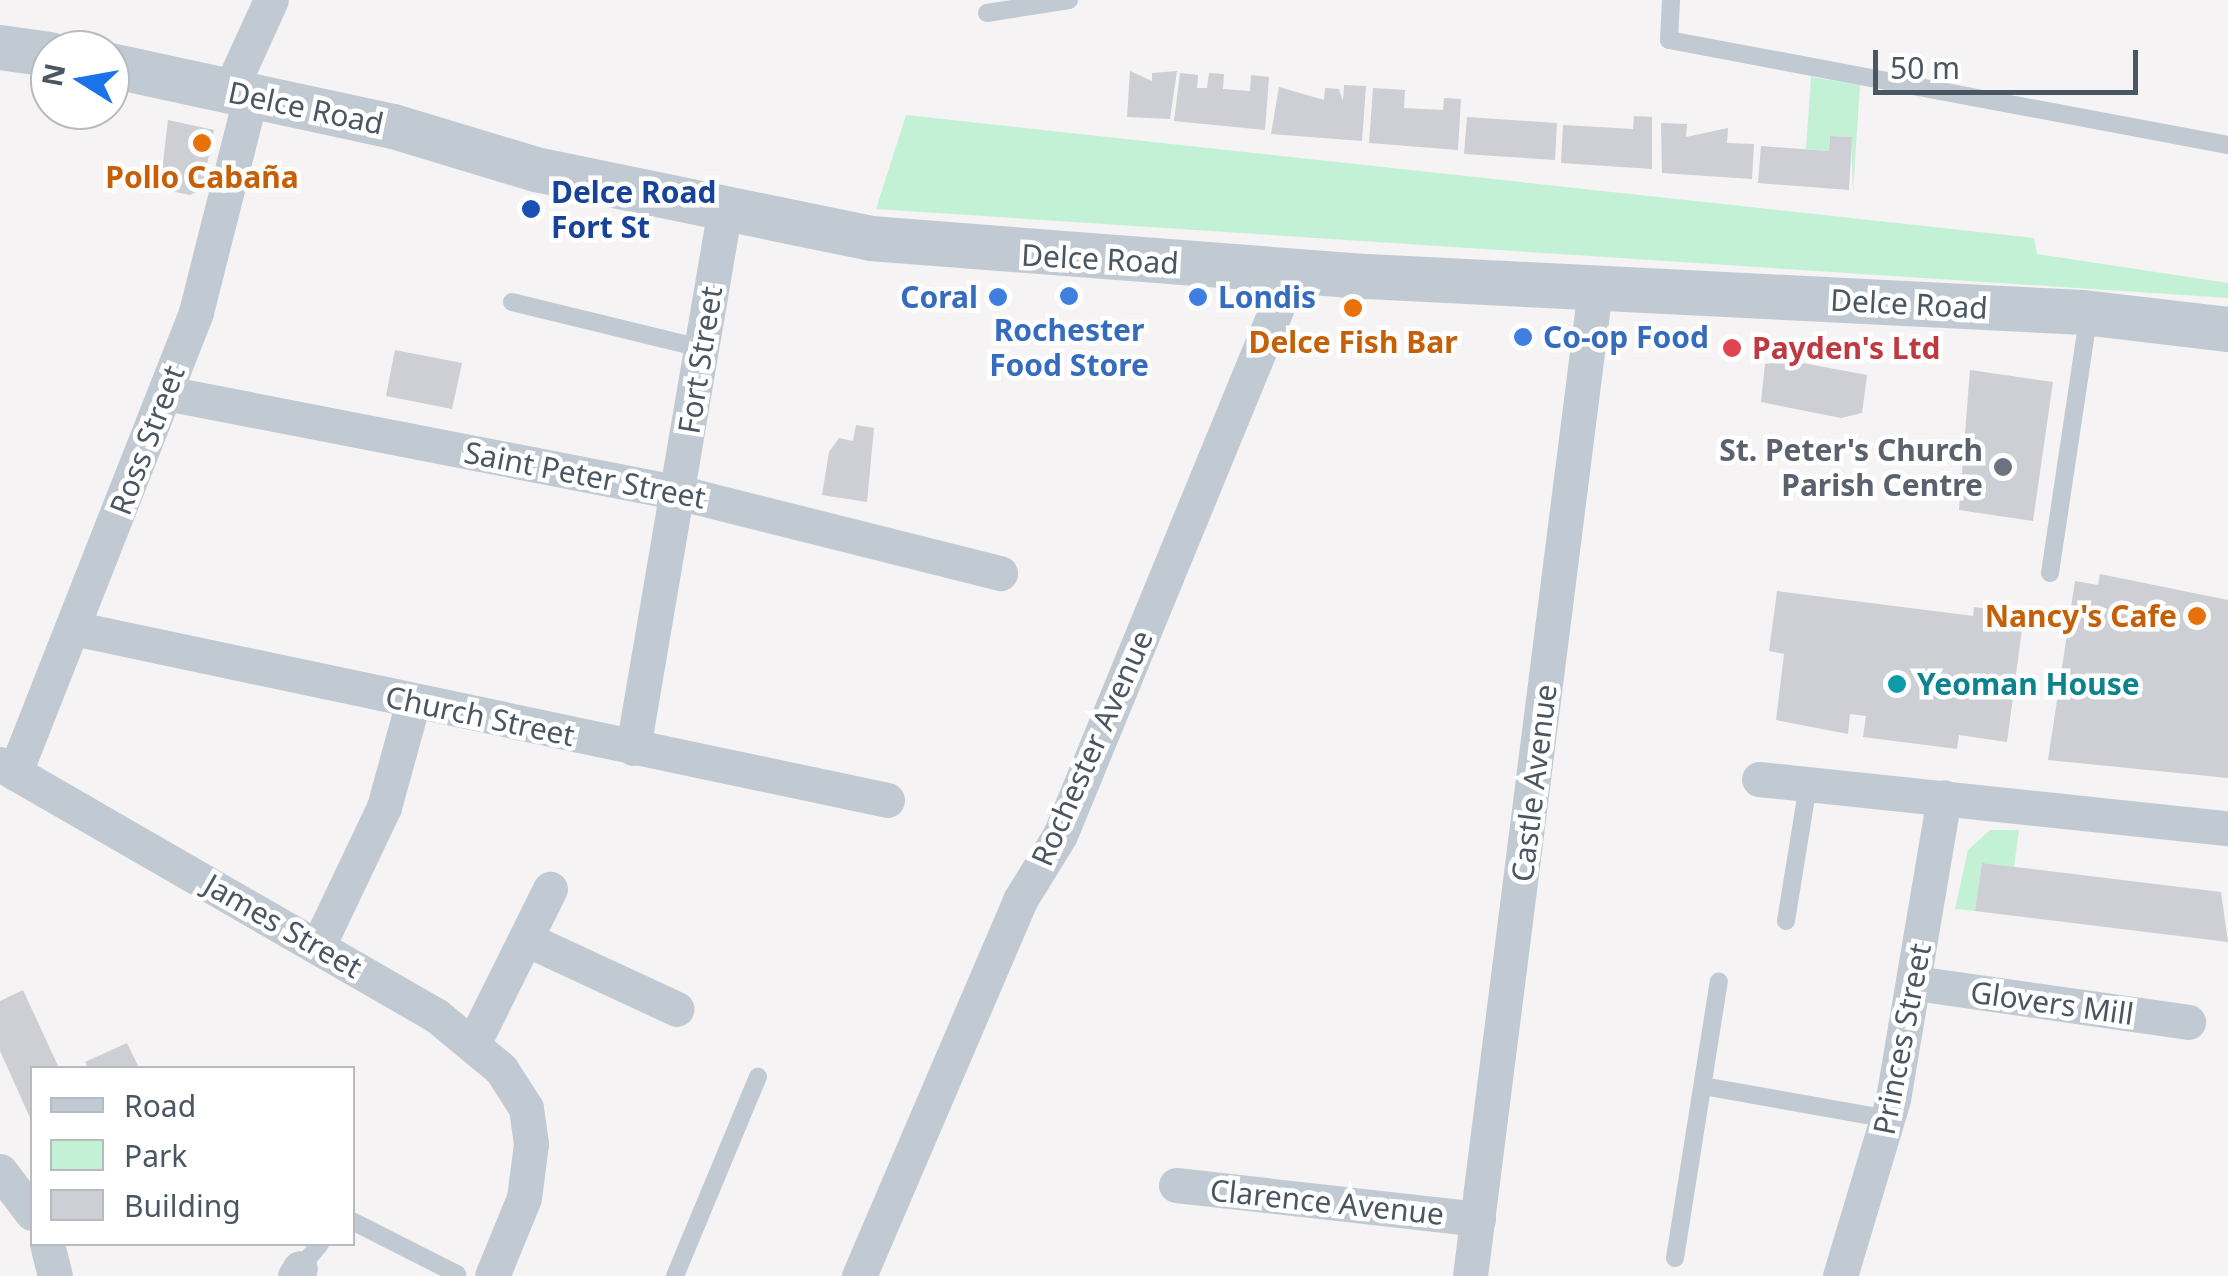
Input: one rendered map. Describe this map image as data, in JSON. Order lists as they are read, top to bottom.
{
  "streets": {
    "street": [
      "Delce Road",
      "Fort Street",
      "Ross Street",
      "Saint Peter Street",
      "Church Street",
      "Rochester Avenue",
      "Castle Avenue",
      "James Street",
      "Glovers Mill",
      "Princes Street",
      "Clarence Avenue"
    ]
  },
  "crossings": [
    ["Delce Road", "Fort Street"],
    ["Delce Road", "Ross Street"],
    ["Delce Road", "Rochester Avenue"],
    ["Delce Road", "Castle Avenue"],
    ["Fort Street", "Saint Peter Street"],
    ["Fort Street", "Church Street"],
    ["Ross Street", "Saint Peter Street"],
    ["Ross Street", "Church Street"],
    ["Ross Street", "James Street"],
    ["Castle Avenue", "Clarence Avenue"],
    ["Glovers Mill", "Princes Street"]
  ],
  "places": [
    "Pollo Cabaña",
    "Delce Road Fort St",
    "Rochester Food Store",
    "Coral",
    "Londis",
    "Delce Fish Bar",
    "Co-op Food",
    "Payden's Ltd",
    "St. Peter's Church Parish Centre",
    "Nancy's Cafe",
    "Yeoman House"
  ],
  "legend": ["Road", "Park", "Building"],
  "scale_bar": "50 m",
  "north": "left"
}
